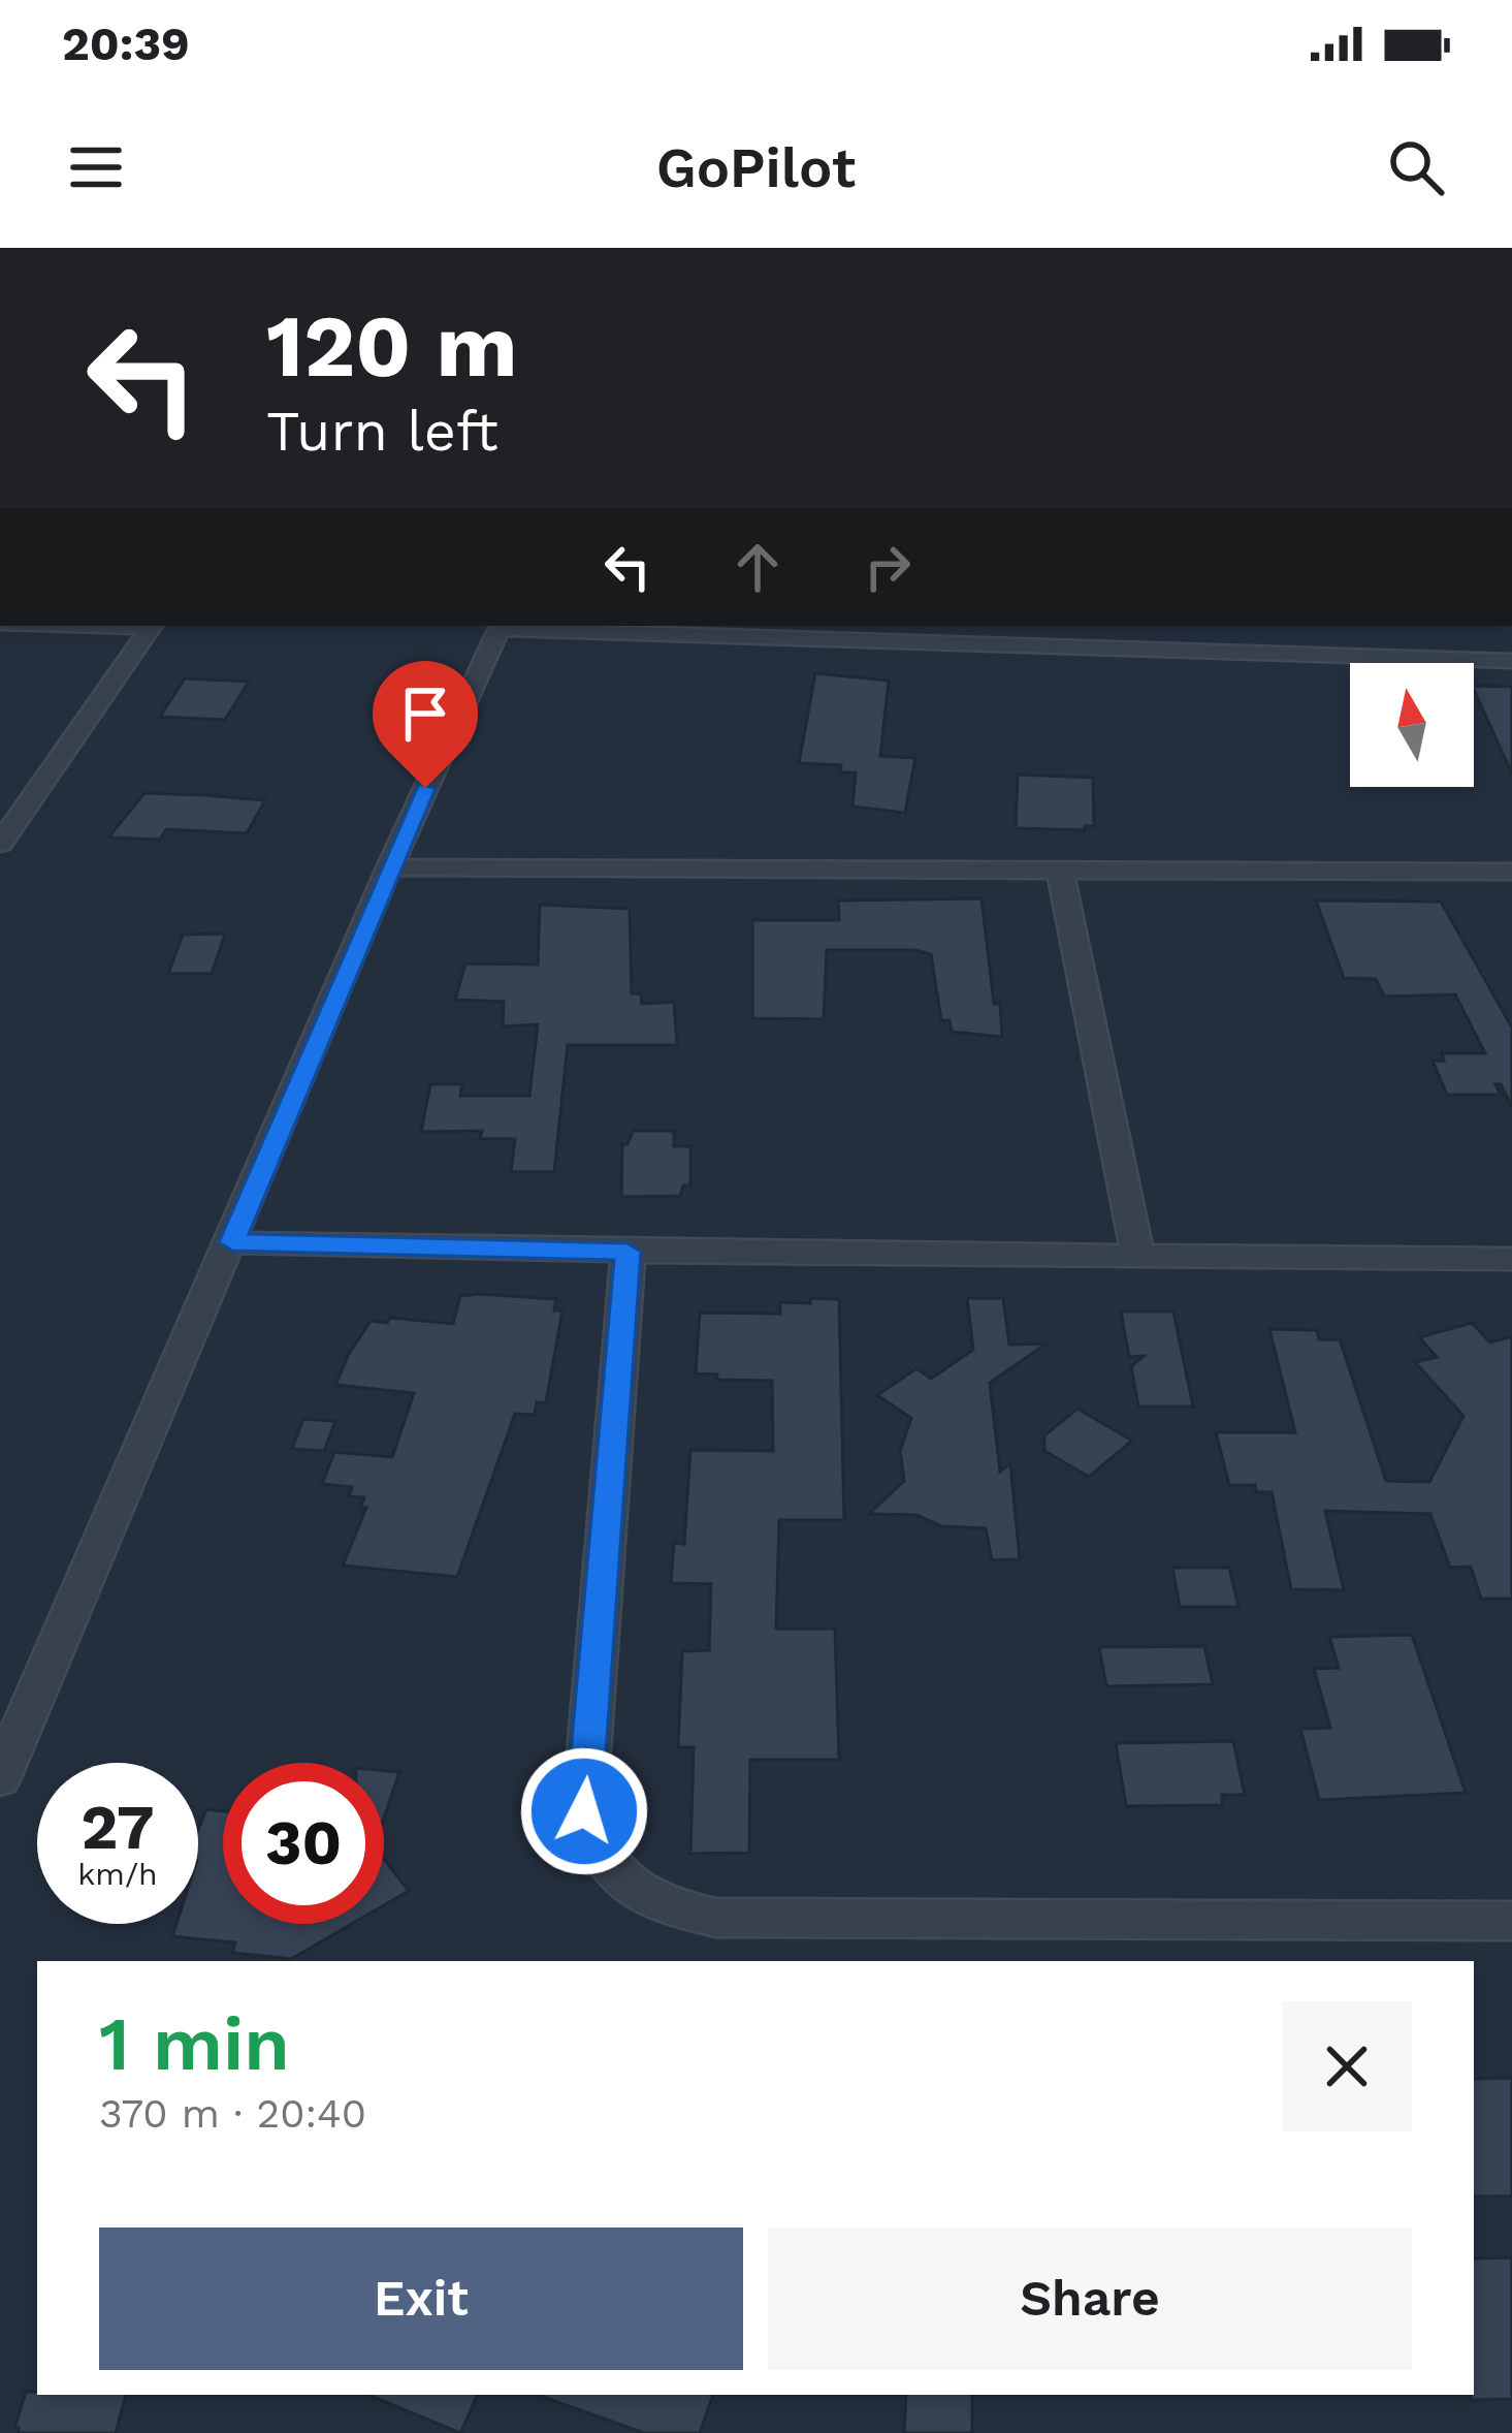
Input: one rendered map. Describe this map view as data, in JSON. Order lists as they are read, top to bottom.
{
  "north": "top",
  "page": {
    "status": "20:39",
    "header": "GoPilot",
    "turn": ["120 m", "Turn left"],
    "speed": "27 km/h",
    "limit": "30",
    "heading": ["1 min", "370 m · 20:40"],
    "buttons": ["Exit", "Share"]
  }
}
